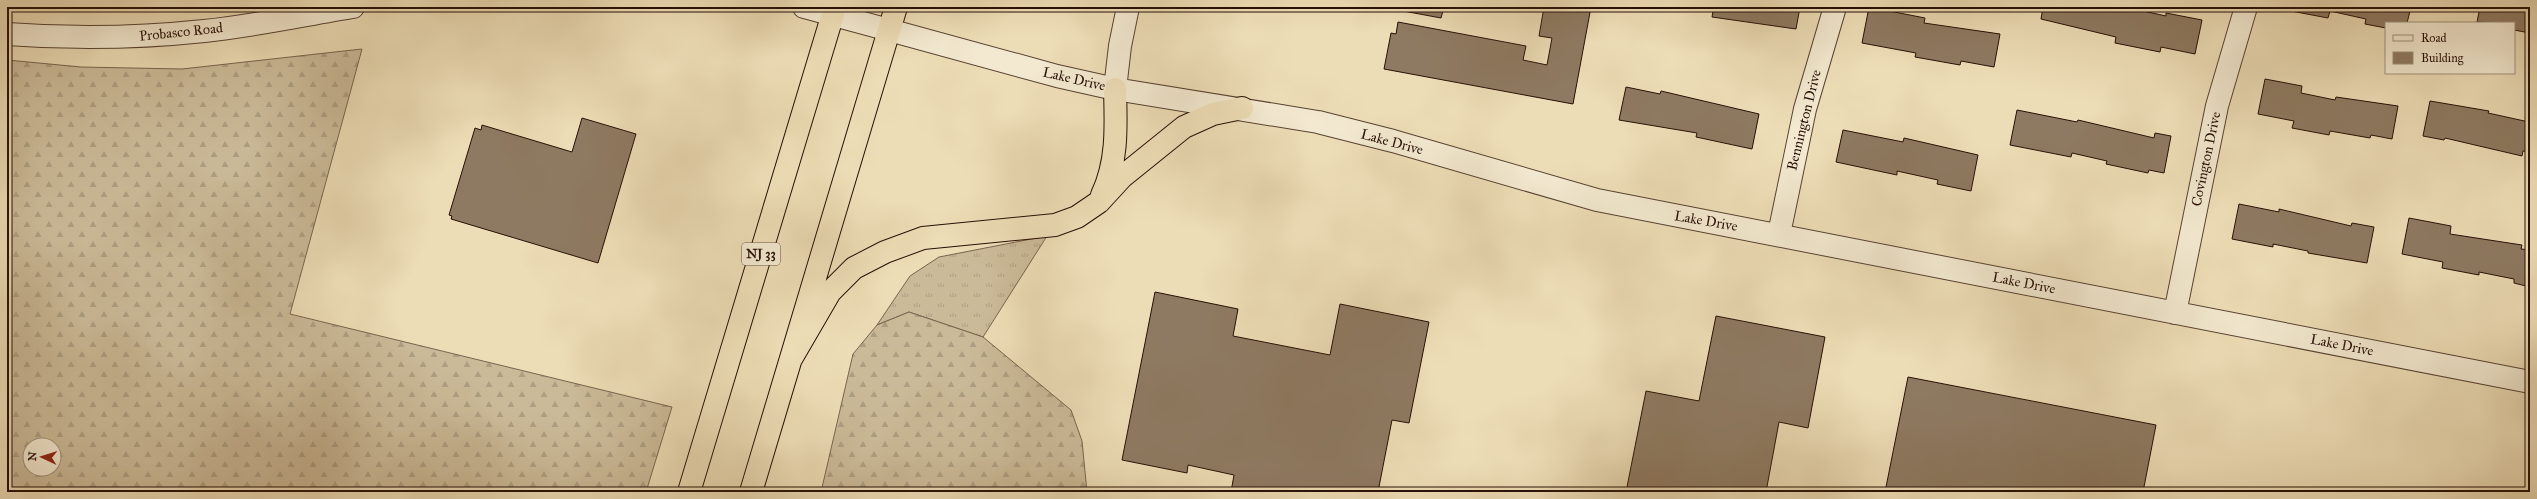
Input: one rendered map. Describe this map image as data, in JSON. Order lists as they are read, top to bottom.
{
  "streets": {
    "highway": ["NJ 33"],
    "street": [
      "Probasco Road",
      "Lake Drive",
      "Bennington Drive",
      "Covington Drive"
    ]
  },
  "crossings": [
    ["Lake Drive", "Bennington Drive"],
    ["Lake Drive", "Covington Drive"]
  ],
  "legend": ["Road", "Building"],
  "north": "left"
}
